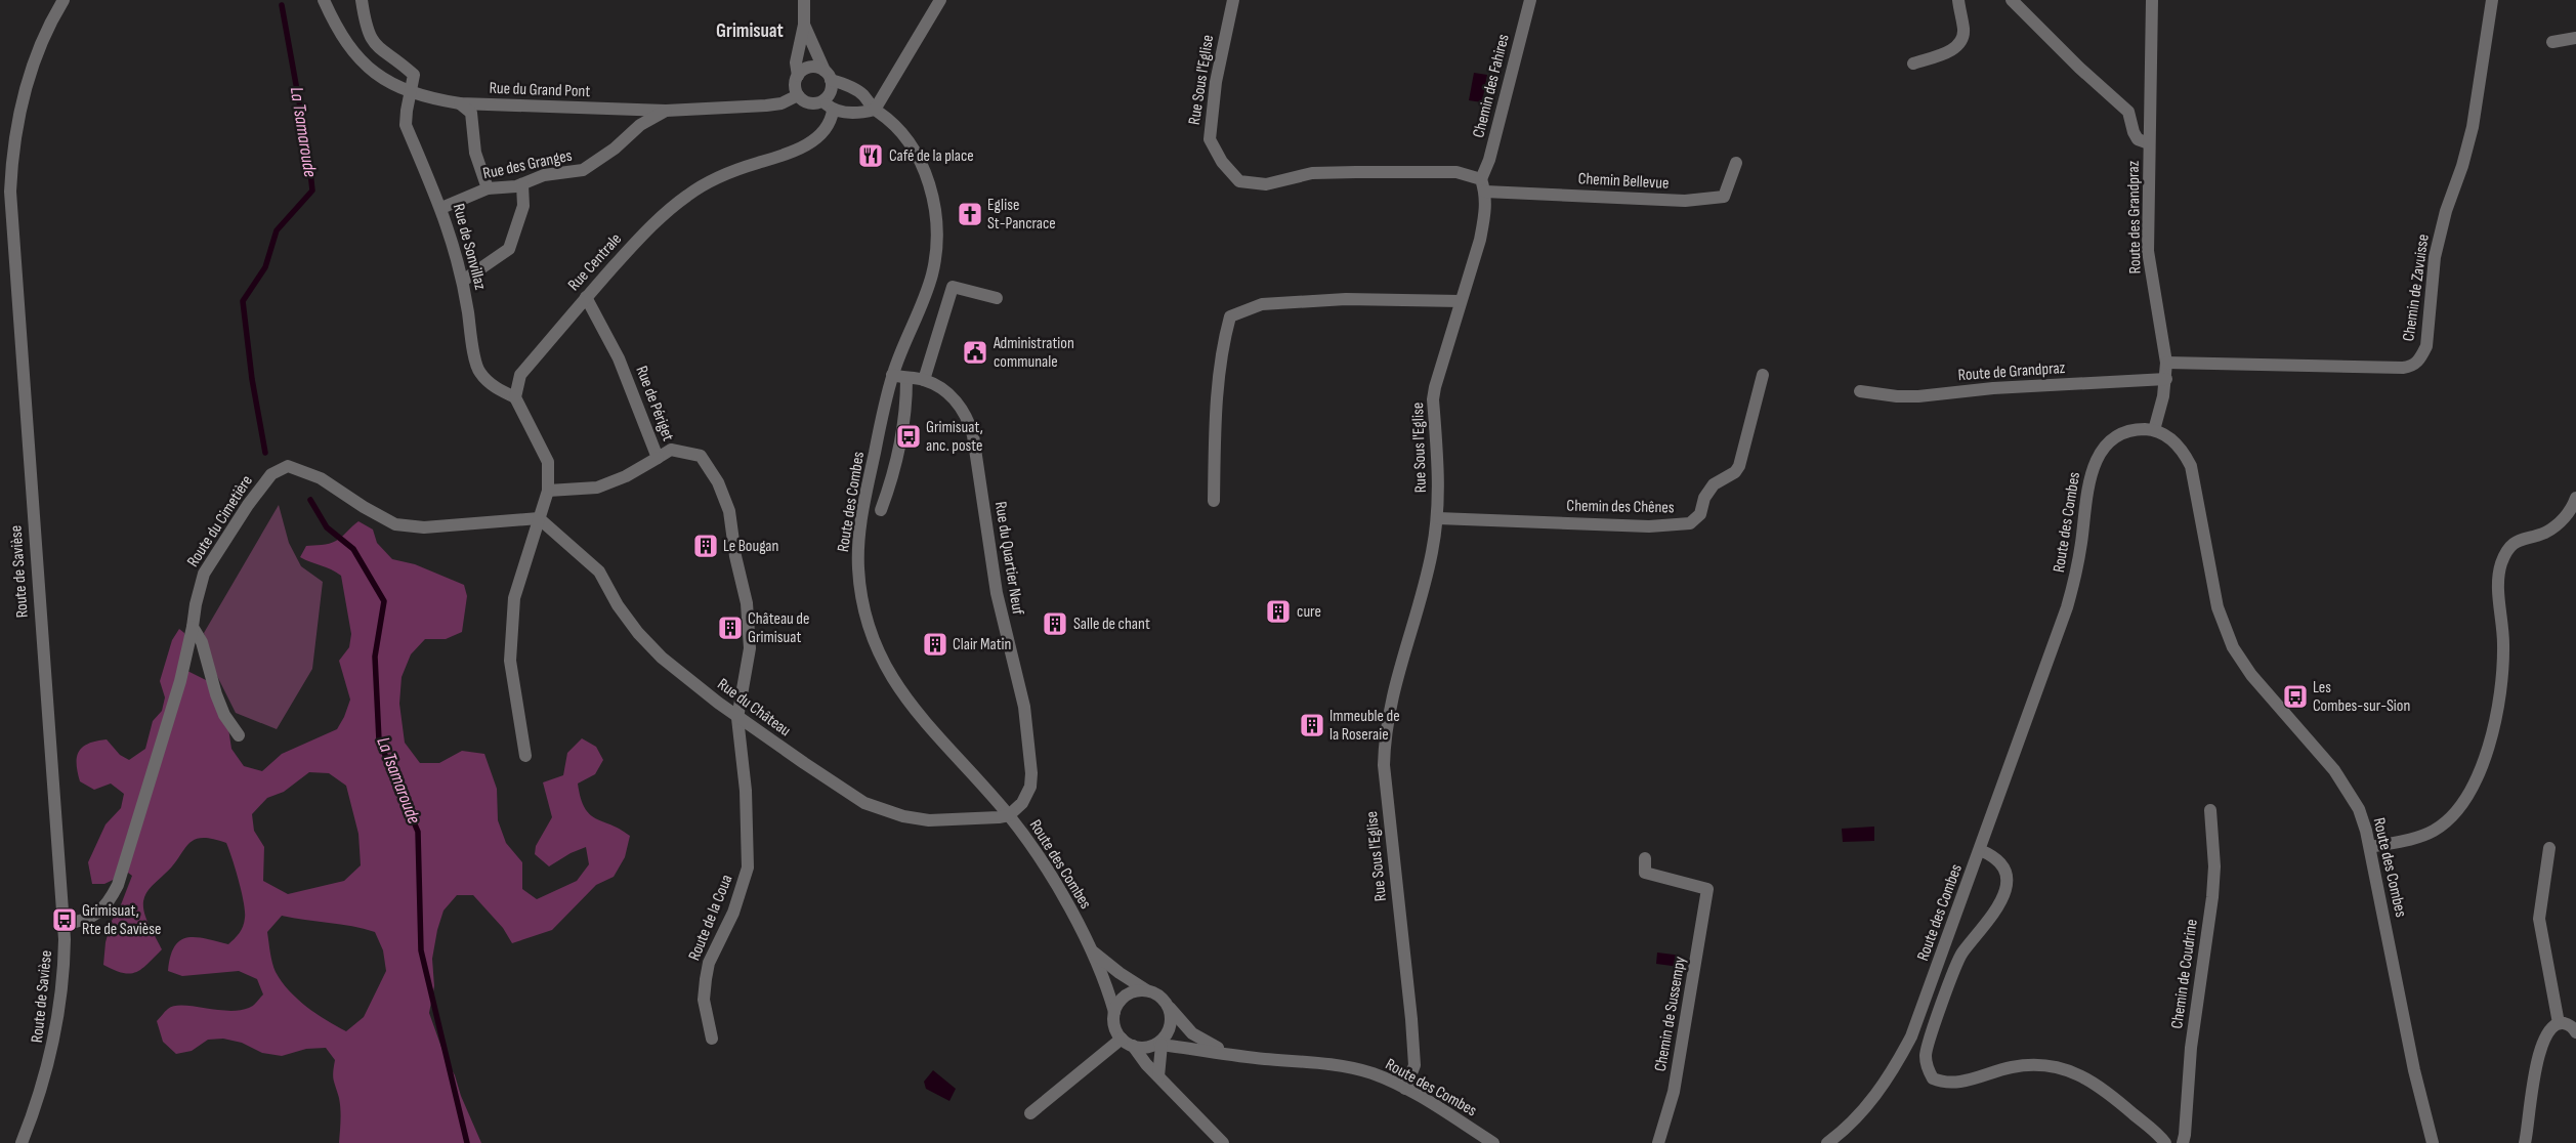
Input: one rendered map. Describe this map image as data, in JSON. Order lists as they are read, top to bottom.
{
  "streets": {
    "street": [
      "Rue Sous l'Eglise",
      "Chemin des Fahires",
      "Rue du Grand Pont",
      "Rue des Granges",
      "Chemin Bellevue",
      "Route des Grandpraz",
      "Rue de Sonvillaz",
      "Rue Centrale",
      "Chemin de Zavuisse",
      "Route de Grandpraz",
      "Rue de Périget",
      "Route des Combes",
      "Chemin des Chênes",
      "Route du Cimetière",
      "Rue du Quartier Neuf",
      "Route de Savièse",
      "Rue du Château",
      "Route de la Coua",
      "Chemin de Coudrine",
      "Chemin de Sussempy"
    ]
  },
  "crossings": [
    ["Rue Sous l'Eglise", "Chemin des Fahires"],
    ["Rue Sous l'Eglise", "Chemin Bellevue"],
    ["Rue Sous l'Eglise", "Route des Combes"],
    ["Rue Sous l'Eglise", "Chemin des Chênes"],
    ["Chemin des Fahires", "Chemin Bellevue"],
    ["Rue du Grand Pont", "Rue des Granges"],
    ["Rue du Grand Pont", "Rue de Sonvillaz"],
    ["Rue du Grand Pont", "Route des Combes"],
    ["Rue des Granges", "Rue de Sonvillaz"],
    ["Route des Grandpraz", "Chemin de Zavuisse"],
    ["Route des Grandpraz", "Route de Grandpraz"],
    ["Route des Grandpraz", "Route des Combes"],
    ["Rue de Sonvillaz", "Rue Centrale"],
    ["Rue Centrale", "Rue de Périget"],
    ["Rue de Périget", "Rue du Château"],
    ["Rue de Périget", "Route de la Coua"],
    ["Route des Combes", "Rue du Quartier Neuf"],
    ["Route des Combes", "Rue du Château"],
    ["Route du Cimetière", "Route de Savièse"],
    ["Route du Cimetière", "Rue du Château"],
    ["Rue du Quartier Neuf", "Rue du Château"],
    ["Rue du Château", "Route de la Coua"]
  ],
  "districts": ["Grimisuat"],
  "water": ["La Tsamaroude"],
  "places": {
    "restaurant": ["Café de la place"],
    "church": ["Eglise St-Pancrace"],
    "public building": ["Administration communale"],
    "bus stop": ["Grimisuat, anc. poste", "Les Combes-sur-Sion", "Grimisuat, Rte de Savièse"],
    "building": [
      "Le Bougan",
      "cure",
      "Salle de chant",
      "Château de Grimisuat",
      "Clair Matin",
      "Immeuble de la Roseraie"
    ]
  }
}
